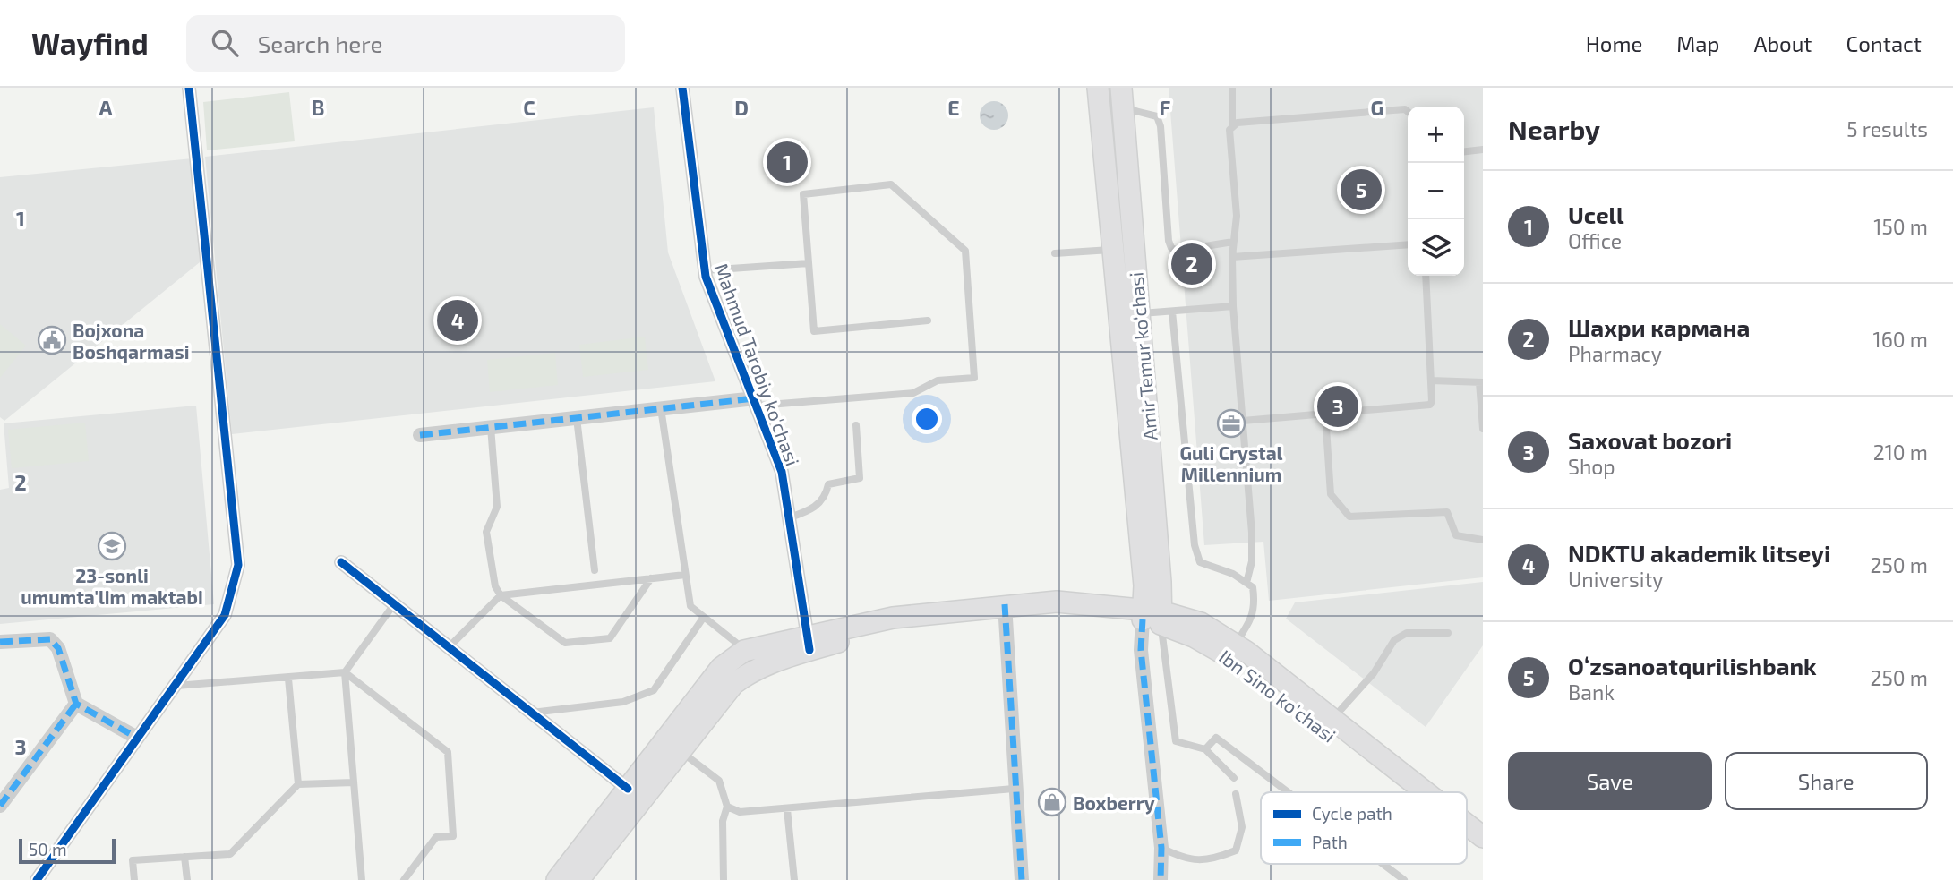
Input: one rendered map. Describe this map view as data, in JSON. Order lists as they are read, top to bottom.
{
  "streets": {
    "main road": ["Amir Temur ko‘chasi", "Ibn Sino ko'chasi"],
    "street": ["Mahmud Tarobiy ko'chasi"]
  },
  "crossings": [
    ["Amir Temur ko‘chasi", "Ibn Sino ko'chasi"]
  ],
  "places": {
    "public building": ["Bojxona Boshqarmasi"],
    "office": ["Guli Crystal Millennium"],
    "school or university": ["23-sonli umumta'lim maktabi"],
    "shop": ["Boxberry"]
  },
  "legend": ["Cycle path", "Path"],
  "scale_bar": "50 m",
  "page": {
    "header": "Wayfind",
    "search": "Search here",
    "nav": [
      "Home",
      "Map",
      "About",
      "Contact"
    ],
    "heading": ["Nearby", "5 results"],
    "map_buttons": ["+", "−"],
    "pins": [
      "1",
      "5",
      "2",
      "4",
      "3"
    ],
    "list": [
      {
        "mark": "1",
        "name": "Ucell",
        "note": "Office",
        "value": "150 m"
      },
      {
        "mark": "2",
        "name": "Шахри кармана",
        "note": "Pharmacy",
        "value": "160 m"
      },
      {
        "mark": "3",
        "name": "Saxovat bozori",
        "note": "Shop",
        "value": "210 m"
      },
      {
        "mark": "4",
        "name": "NDKTU akademik litseyi",
        "note": "University",
        "value": "250 m"
      },
      {
        "mark": "5",
        "name": "Oʻzsanoatqurilishbank",
        "note": "Bank",
        "value": "250 m"
      }
    ],
    "buttons": ["Save", "Share"],
    "scale": "50 m"
  },
  "grid": {
    "columns": [
      "A",
      "B",
      "C",
      "D",
      "E",
      "F",
      "G"
    ],
    "rows": ["1", "2", "3"]
  }
}
